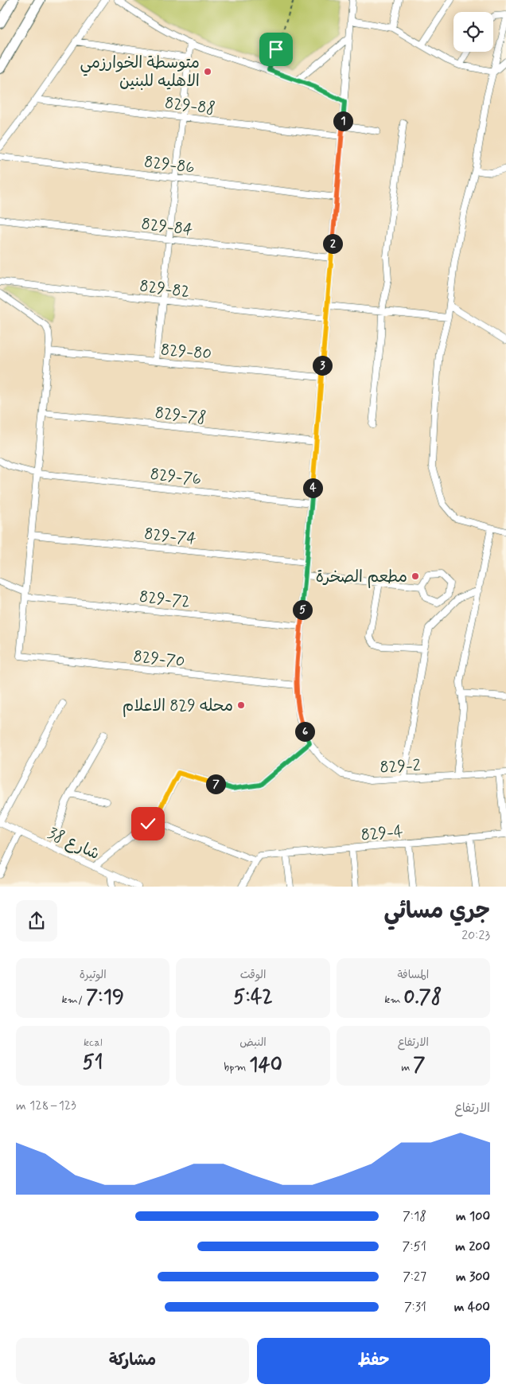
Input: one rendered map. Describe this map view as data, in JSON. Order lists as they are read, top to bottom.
{
  "streets": {
    "street": [
      "829-88",
      "829-86",
      "829-84",
      "829-82",
      "829-80",
      "829-78",
      "829-76",
      "829-74",
      "829-72",
      "829-70",
      "829-2",
      "829-4",
      "شارع 38"
    ]
  },
  "crossings": [
    ["829-88", "829-2"],
    ["829-86", "829-2"],
    ["829-84", "829-2"],
    ["829-82", "829-2"],
    ["829-80", "829-2"],
    ["829-78", "829-2"],
    ["829-76", "829-2"],
    ["829-74", "829-2"],
    ["829-72", "829-70"],
    ["829-72", "829-2"],
    ["829-70", "829-2"]
  ],
  "places": ["متوسطة الخوارزمي الاهليه للبنين", "مطعم الصخرة", "محله 829 الاعلام"],
  "page": {
    "pins": [
      "1",
      "2",
      "3",
      "4",
      "5",
      "6",
      "7"
    ],
    "heading": ["جري مسائي", "20:23"],
    "stats": [
      ["المسافة", "0.78 km"],
      ["الوقت", "5:42"],
      ["الوتيرة", "7:19 /km"],
      ["الارتفاع", "7 m"],
      ["النبض", "140 bpm"],
      ["kcal", "51"]
    ],
    "chart": ["الارتفاع", "123–128 m"],
    "list": [
      {
        "name": "100 m",
        "note": "7:18"
      },
      {
        "name": "200 m",
        "note": "7:51"
      },
      {
        "name": "300 m",
        "note": "7:27"
      },
      {
        "name": "400 m",
        "note": "7:31"
      }
    ],
    "buttons": ["حفظ", "مشاركة"]
  }
}
